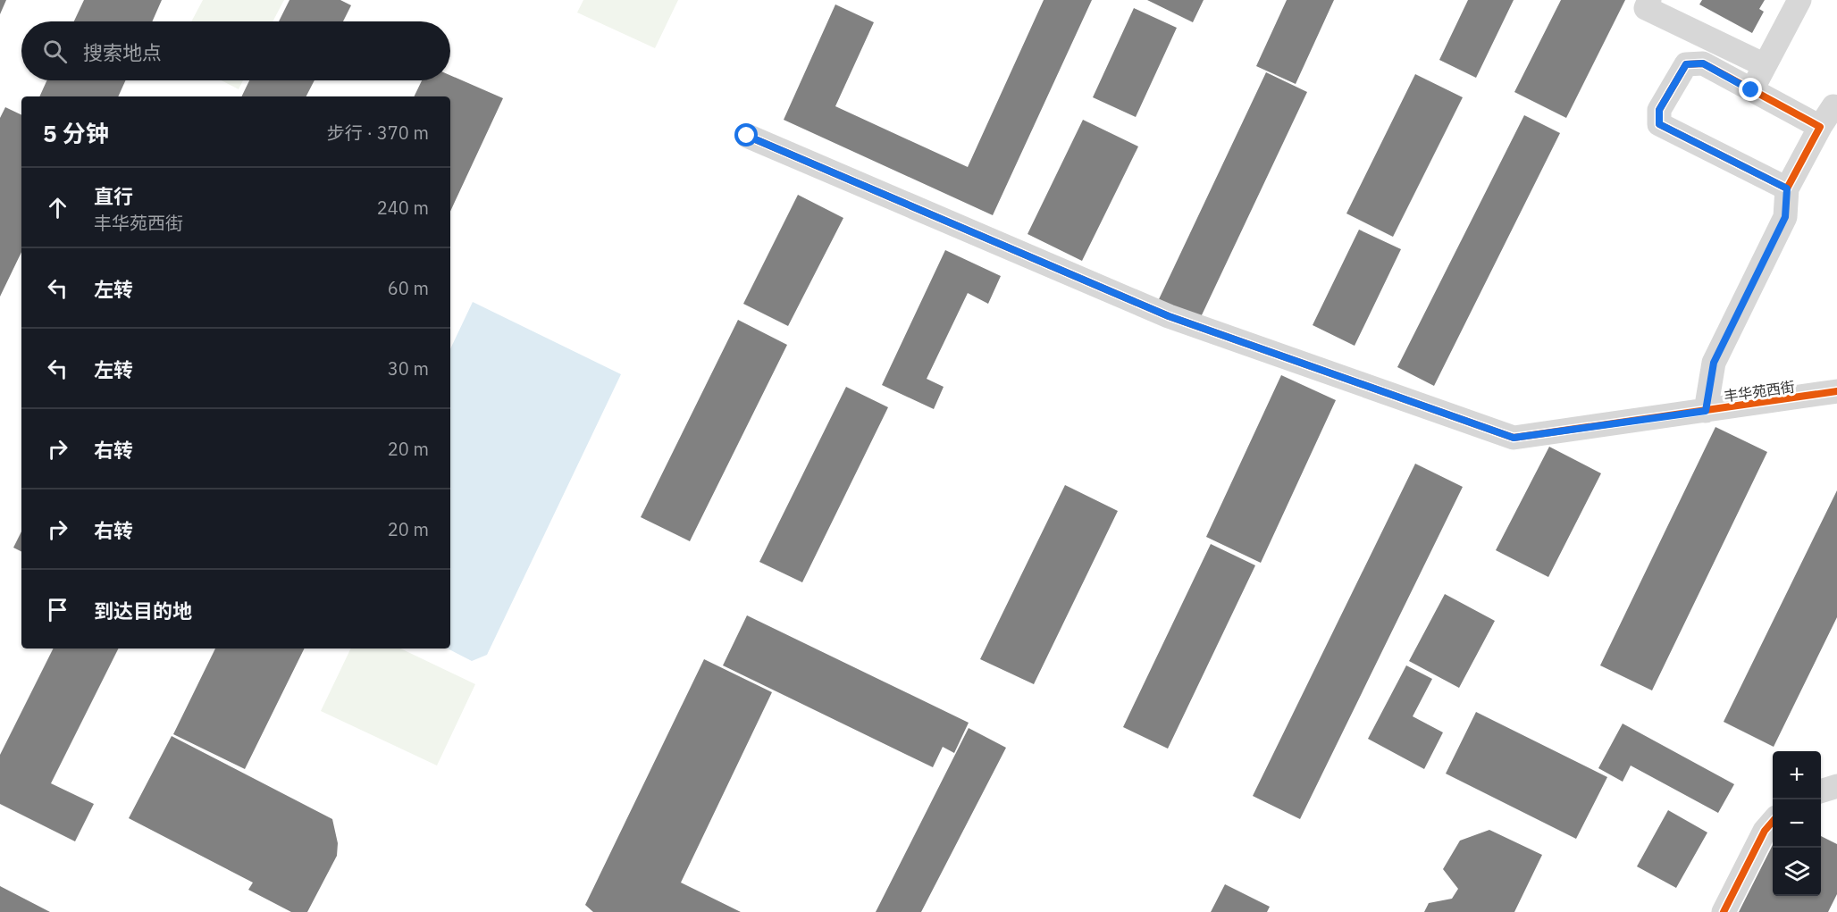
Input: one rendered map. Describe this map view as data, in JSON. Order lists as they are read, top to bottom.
{
  "streets": {
    "street": ["丰华苑西街"]
  },
  "page": {
    "search": "搜索地点",
    "heading": ["5 分钟", "步行 · 370 m"],
    "list": [
      ["直行", "丰华苑西街", "240 m"],
      ["左转", "60 m"],
      ["左转", "30 m"],
      ["右转", "20 m"],
      ["右转", "20 m"],
      "到达目的地"
    ],
    "map_buttons": ["+", "−"]
  }
}
